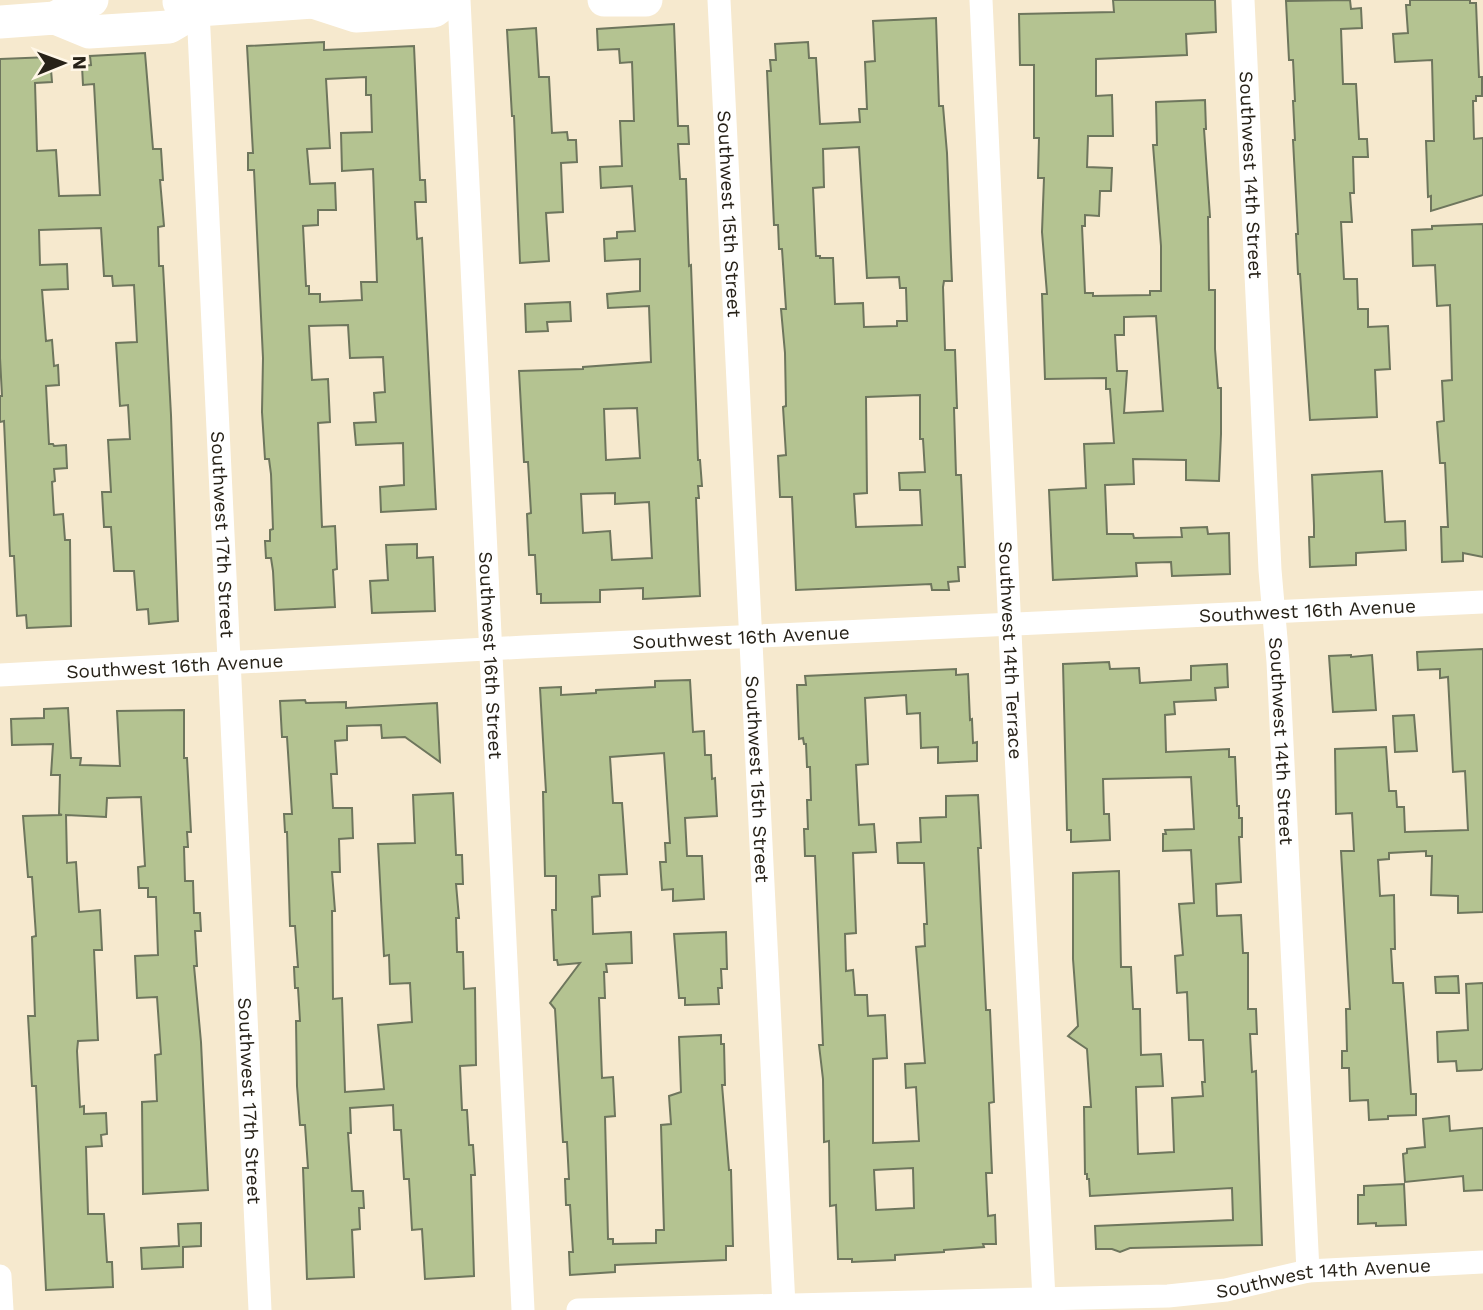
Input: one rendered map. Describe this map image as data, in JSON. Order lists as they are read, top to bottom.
{
  "streets": {
    "street": [
      "Southwest 14th Street",
      "Southwest 15th Street",
      "Southwest 17th Street",
      "Southwest 16th Avenue",
      "Southwest 14th Terrace",
      "Southwest 16th Street",
      "Southwest 14th Avenue"
    ]
  },
  "crossings": [
    ["Southwest 14th Street", "Southwest 16th Avenue"],
    ["Southwest 14th Street", "Southwest 14th Avenue"],
    ["Southwest 15th Street", "Southwest 16th Avenue"],
    ["Southwest 15th Street", "Southwest 14th Avenue"],
    ["Southwest 17th Street", "Southwest 16th Avenue"],
    ["Southwest 16th Avenue", "Southwest 14th Terrace"],
    ["Southwest 16th Avenue", "Southwest 16th Street"],
    ["Southwest 14th Terrace", "Southwest 14th Avenue"]
  ],
  "north": "right"
}
